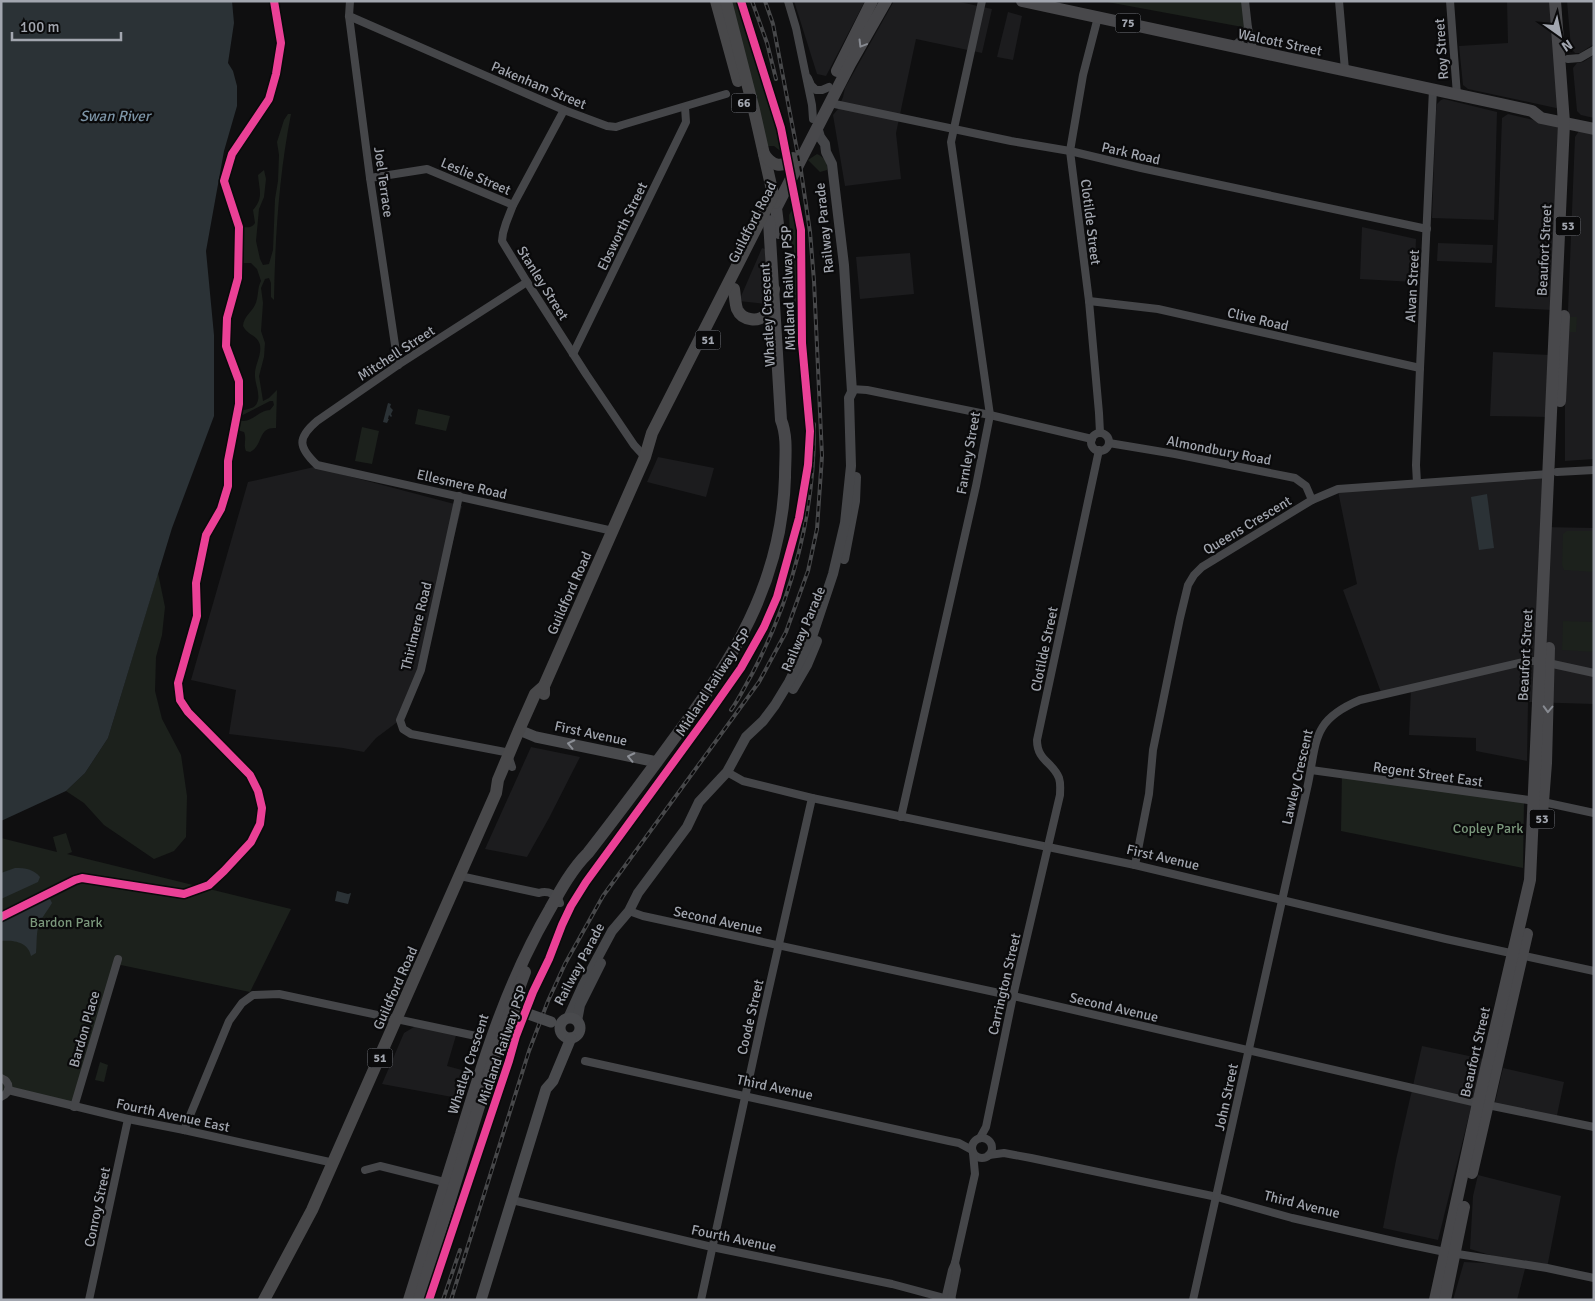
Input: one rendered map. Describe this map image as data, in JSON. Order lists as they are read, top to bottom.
{
  "streets": {
    "highway": ["66", "Guildford Road", "51"],
    "main road": [
      "75",
      "Walcott Street",
      "53",
      "Railway Parade",
      "Beaufort Street",
      "Whatley Crescent",
      "First Avenue"
    ],
    "street": [
      "Roy Street",
      "Pakenham Street",
      "Park Road",
      "Leslie Street",
      "Joel Terrace",
      "Clotilde Street",
      "Ebsworth Street",
      "Stanley Street",
      "Alvan Street",
      "Clive Road",
      "Mitchell Street",
      "Almondbury Road",
      "Farnley Street",
      "Ellesmere Road",
      "Queens Crescent",
      "Thirlmere Road",
      "Regent Street East",
      "Lawley Crescent",
      "Second Avenue",
      "Carrington Street",
      "Coode Street",
      "Bardon Place",
      "Third Avenue",
      "John Street",
      "Fourth Avenue East",
      "Conroy Street",
      "Fourth Avenue"
    ],
    "cycle path": ["Midland Railway PSP"]
  },
  "crossings": [
    ["Walcott Street", "Roy Street"],
    ["Walcott Street", "Clotilde Street"],
    ["Walcott Street", "Beaufort Street"],
    ["Walcott Street", "Alvan Street"],
    ["Pakenham Street", "Joel Terrace"],
    ["Pakenham Street", "Ebsworth Street"],
    ["Pakenham Street", "Stanley Street"],
    ["66", "Guildford Road"],
    ["66", "Whatley Crescent"],
    ["Park Road", "Guildford Road"],
    ["Park Road", "Clotilde Street"],
    ["Park Road", "Alvan Street"],
    ["Park Road", "Farnley Street"],
    ["Leslie Street", "Joel Terrace"],
    ["Leslie Street", "Stanley Street"],
    ["Joel Terrace", "Mitchell Street"],
    ["Guildford Road", "Railway Parade"],
    ["Guildford Road", "Stanley Street"],
    ["Guildford Road", "Whatley Crescent"],
    ["Guildford Road", "Ellesmere Road"],
    ["Guildford Road", "Thirlmere Road"],
    ["Guildford Road", "First Avenue"],
    ["Guildford Road", "Fourth Avenue East"],
    ["Clotilde Street", "Clive Road"],
    ["Clotilde Street", "Almondbury Road"],
    ["Clotilde Street", "First Avenue"],
    ["Clotilde Street", "Carrington Street"],
    ["Ebsworth Street", "Stanley Street"],
    ["Railway Parade", "First Avenue"],
    ["Railway Parade", "Second Avenue"],
    ["Railway Parade", "Fourth Avenue"],
    ["Beaufort Street", "Queens Crescent"],
    ["Beaufort Street", "First Avenue"],
    ["Beaufort Street", "Regent Street East"],
    ["Beaufort Street", "Lawley Crescent"],
    ["Beaufort Street", "Second Avenue"],
    ["Beaufort Street", "Third Avenue"],
    ["Stanley Street", "Mitchell Street"],
    ["Alvan Street", "Clive Road"],
    ["Alvan Street", "Queens Crescent"],
    ["Whatley Crescent", "First Avenue"],
    ["Mitchell Street", "Ellesmere Road"],
    ["Almondbury Road", "Queens Crescent"],
    ["Farnley Street", "First Avenue"],
    ["Ellesmere Road", "Thirlmere Road"],
    ["Queens Crescent", "First Avenue"],
    ["First Avenue", "Lawley Crescent"],
    ["First Avenue", "Carrington Street"],
    ["First Avenue", "Coode Street"],
    ["First Avenue", "John Street"],
    ["Regent Street East", "Lawley Crescent"],
    ["Lawley Crescent", "John Street"],
    ["Second Avenue", "Carrington Street"],
    ["Second Avenue", "Coode Street"],
    ["Second Avenue", "John Street"],
    ["Carrington Street", "Third Avenue"],
    ["Coode Street", "Third Avenue"],
    ["Coode Street", "Fourth Avenue"],
    ["Bardon Place", "Fourth Avenue East"],
    ["Third Avenue", "John Street"],
    ["Fourth Avenue East", "Conroy Street"]
  ],
  "water": ["Swan River"],
  "parks": ["Copley Park", "Bardon Park"],
  "scale_bar": "100 m",
  "north": "bottom right"
}
